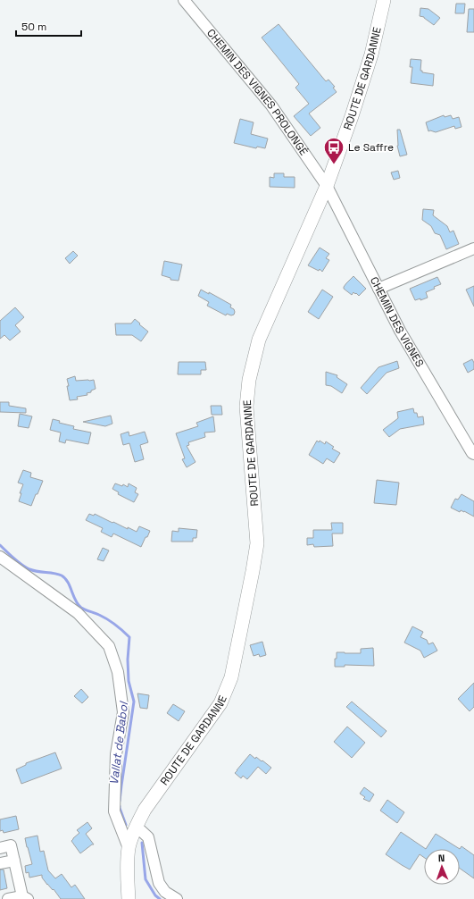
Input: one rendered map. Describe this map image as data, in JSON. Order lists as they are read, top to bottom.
{
  "streets": {
    "street": ["ROUTE DE GARDANNE", "CHEMIN DES VIGNES PROLONGÉ", "CHEMIN DES VIGNES"]
  },
  "crossings": [
    ["ROUTE DE GARDANNE", "CHEMIN DES VIGNES PROLONGÉ"],
    ["ROUTE DE GARDANNE", "CHEMIN DES VIGNES"],
    ["CHEMIN DES VIGNES PROLONGÉ", "CHEMIN DES VIGNES"]
  ],
  "water": ["Vallat de Babol"],
  "places": {
    "bus stop": ["Le Saffre"]
  },
  "scale_bar": "50 m",
  "north": "top"
}
